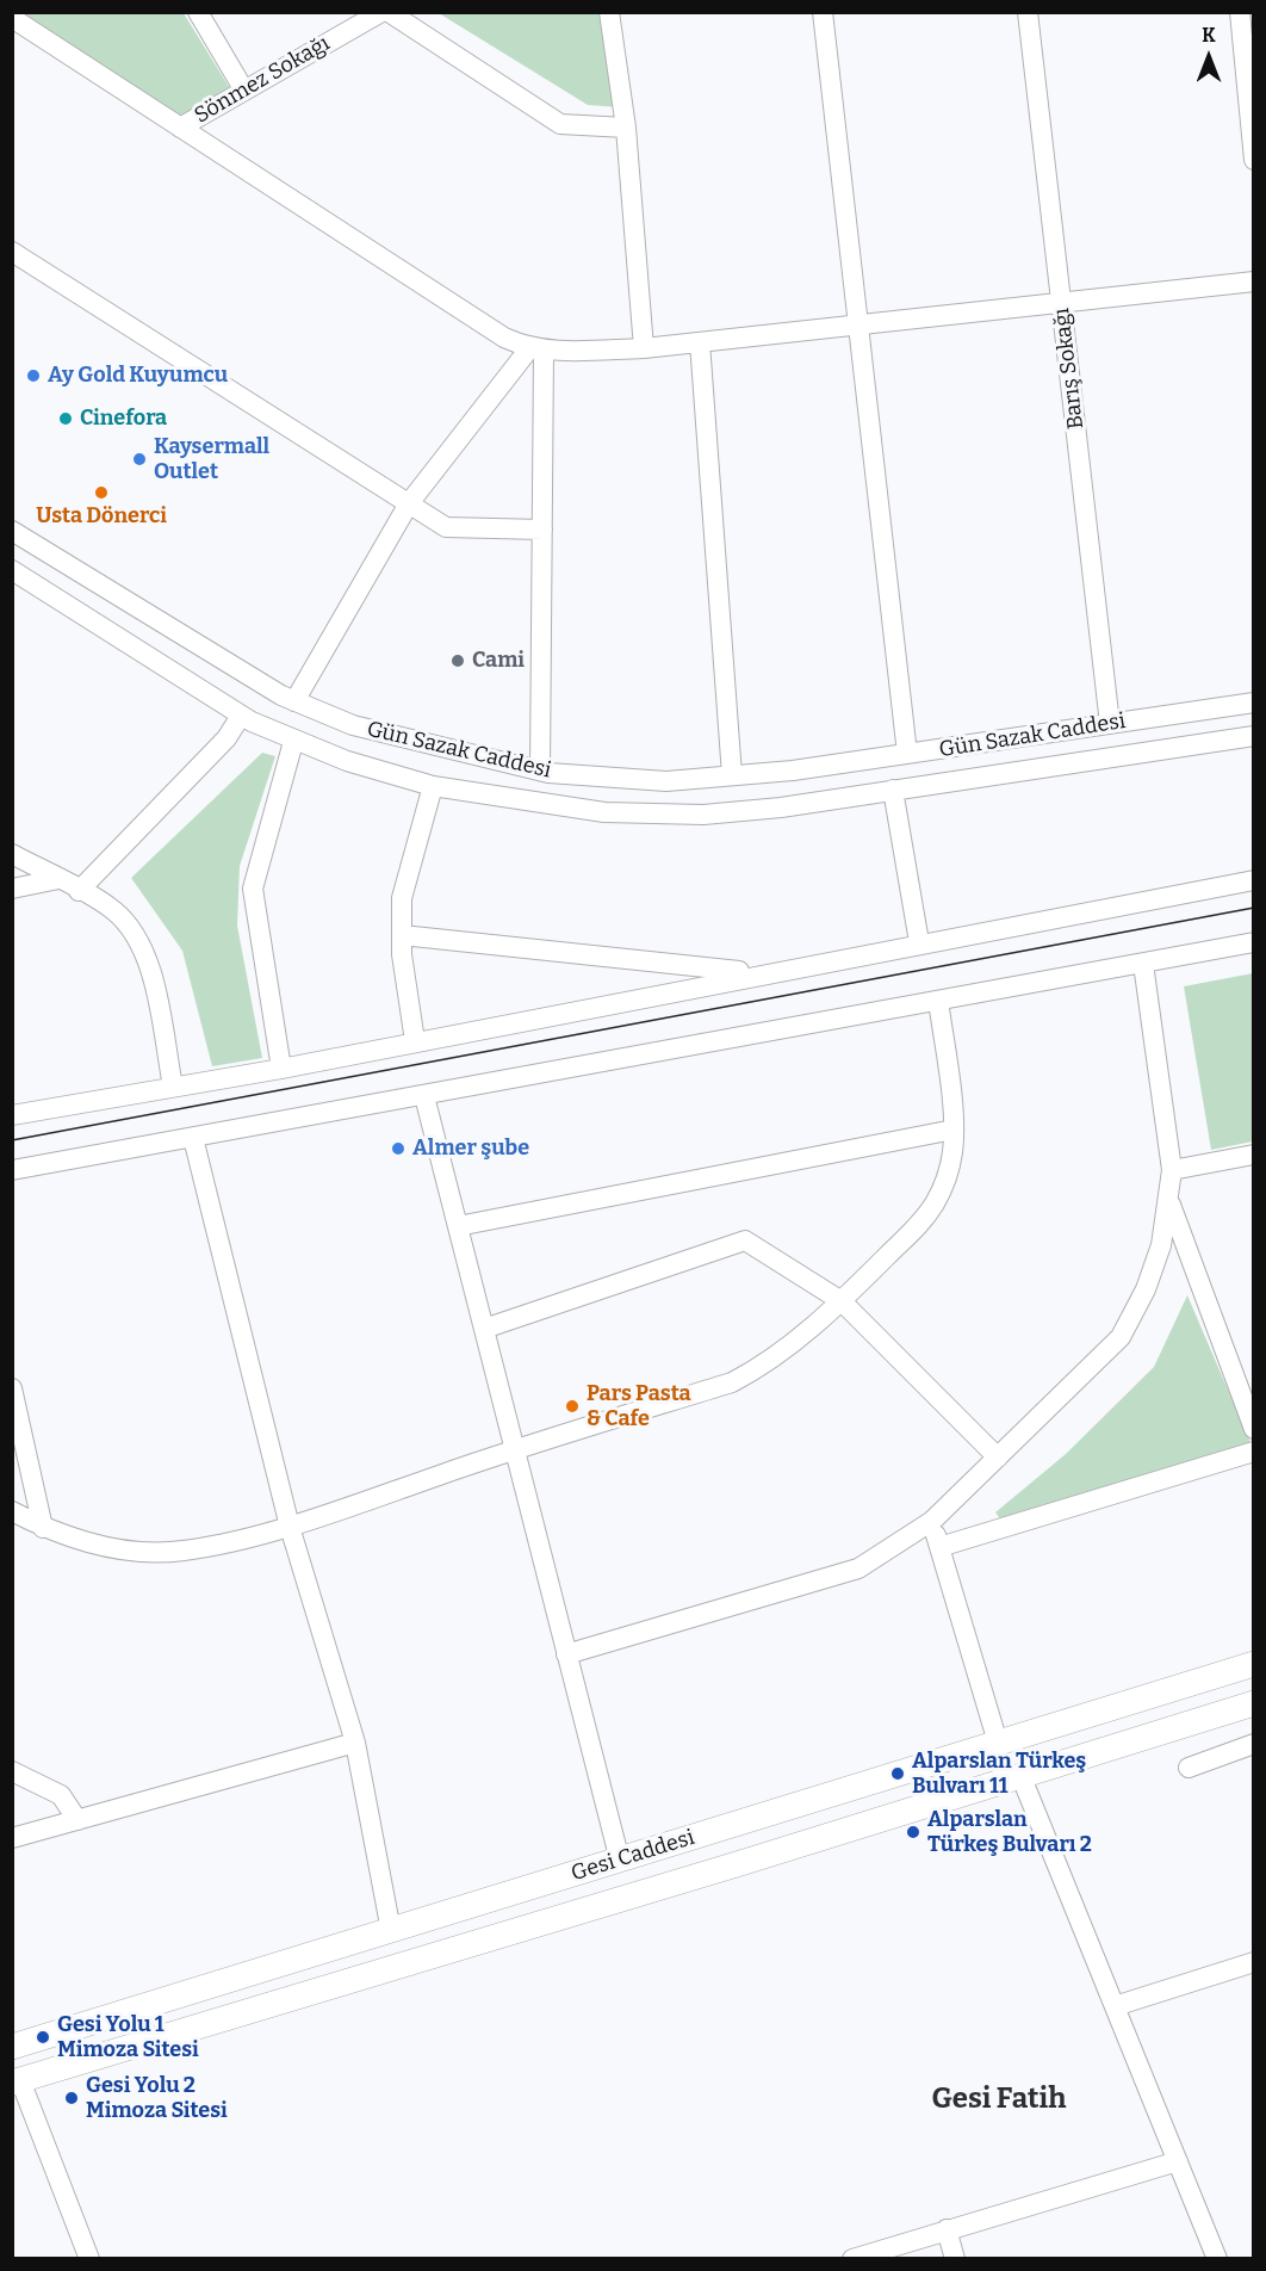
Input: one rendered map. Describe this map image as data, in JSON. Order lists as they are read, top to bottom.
{
  "streets": {
    "main road": ["Gesi Caddesi"],
    "street": ["Sönmez Sokağı", "Barış Sokağı", "Gün Sazak Caddesi"]
  },
  "crossings": [
    ["Barış Sokağı", "Gün Sazak Caddesi"]
  ],
  "districts": ["Gesi Fatih"],
  "places": [
    "Ay Gold Kuyumcu",
    "Cinefora",
    "Kaysermall Outlet",
    "Usta Dönerci",
    "Cami",
    "Almer şube",
    "Pars Pasta & Cafe",
    "Alparslan Türkeş Bulvarı 11",
    "Alparslan Türkeş Bulvarı 2",
    "Gesi Yolu 1 Mimoza Sitesi",
    "Gesi Yolu 2 Mimoza Sitesi"
  ],
  "north": "top"
}
